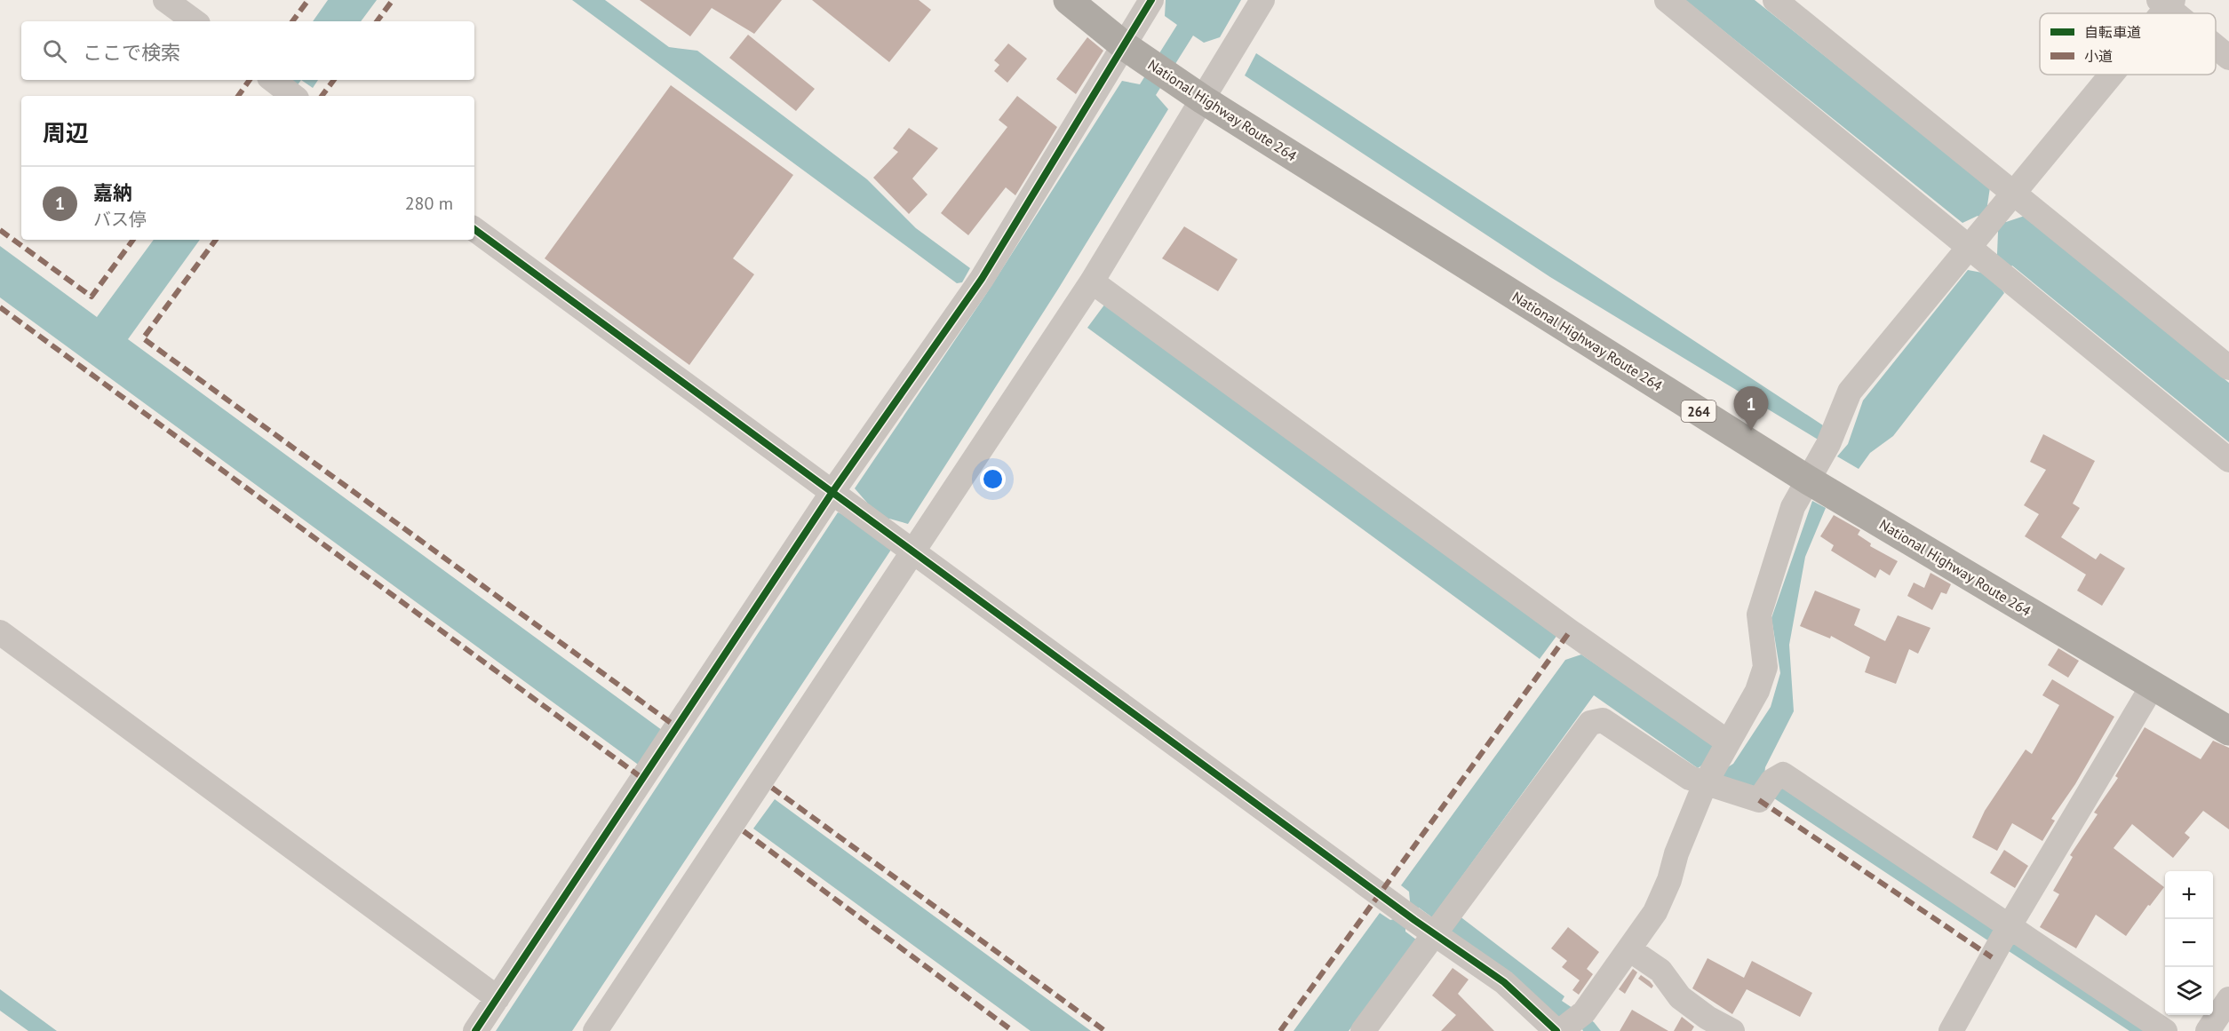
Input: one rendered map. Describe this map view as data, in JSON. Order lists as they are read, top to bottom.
{
  "streets": {
    "highway": ["National Highway Route 264", "264"]
  },
  "legend": ["自転車道", "小道"],
  "page": {
    "search": "ここで検索",
    "heading": "周辺",
    "list": [
      {
        "mark": "1",
        "name": "嘉納",
        "note": "バス停",
        "value": "280 m"
      }
    ],
    "pins": "1",
    "map_buttons": ["+", "−"]
  }
}
